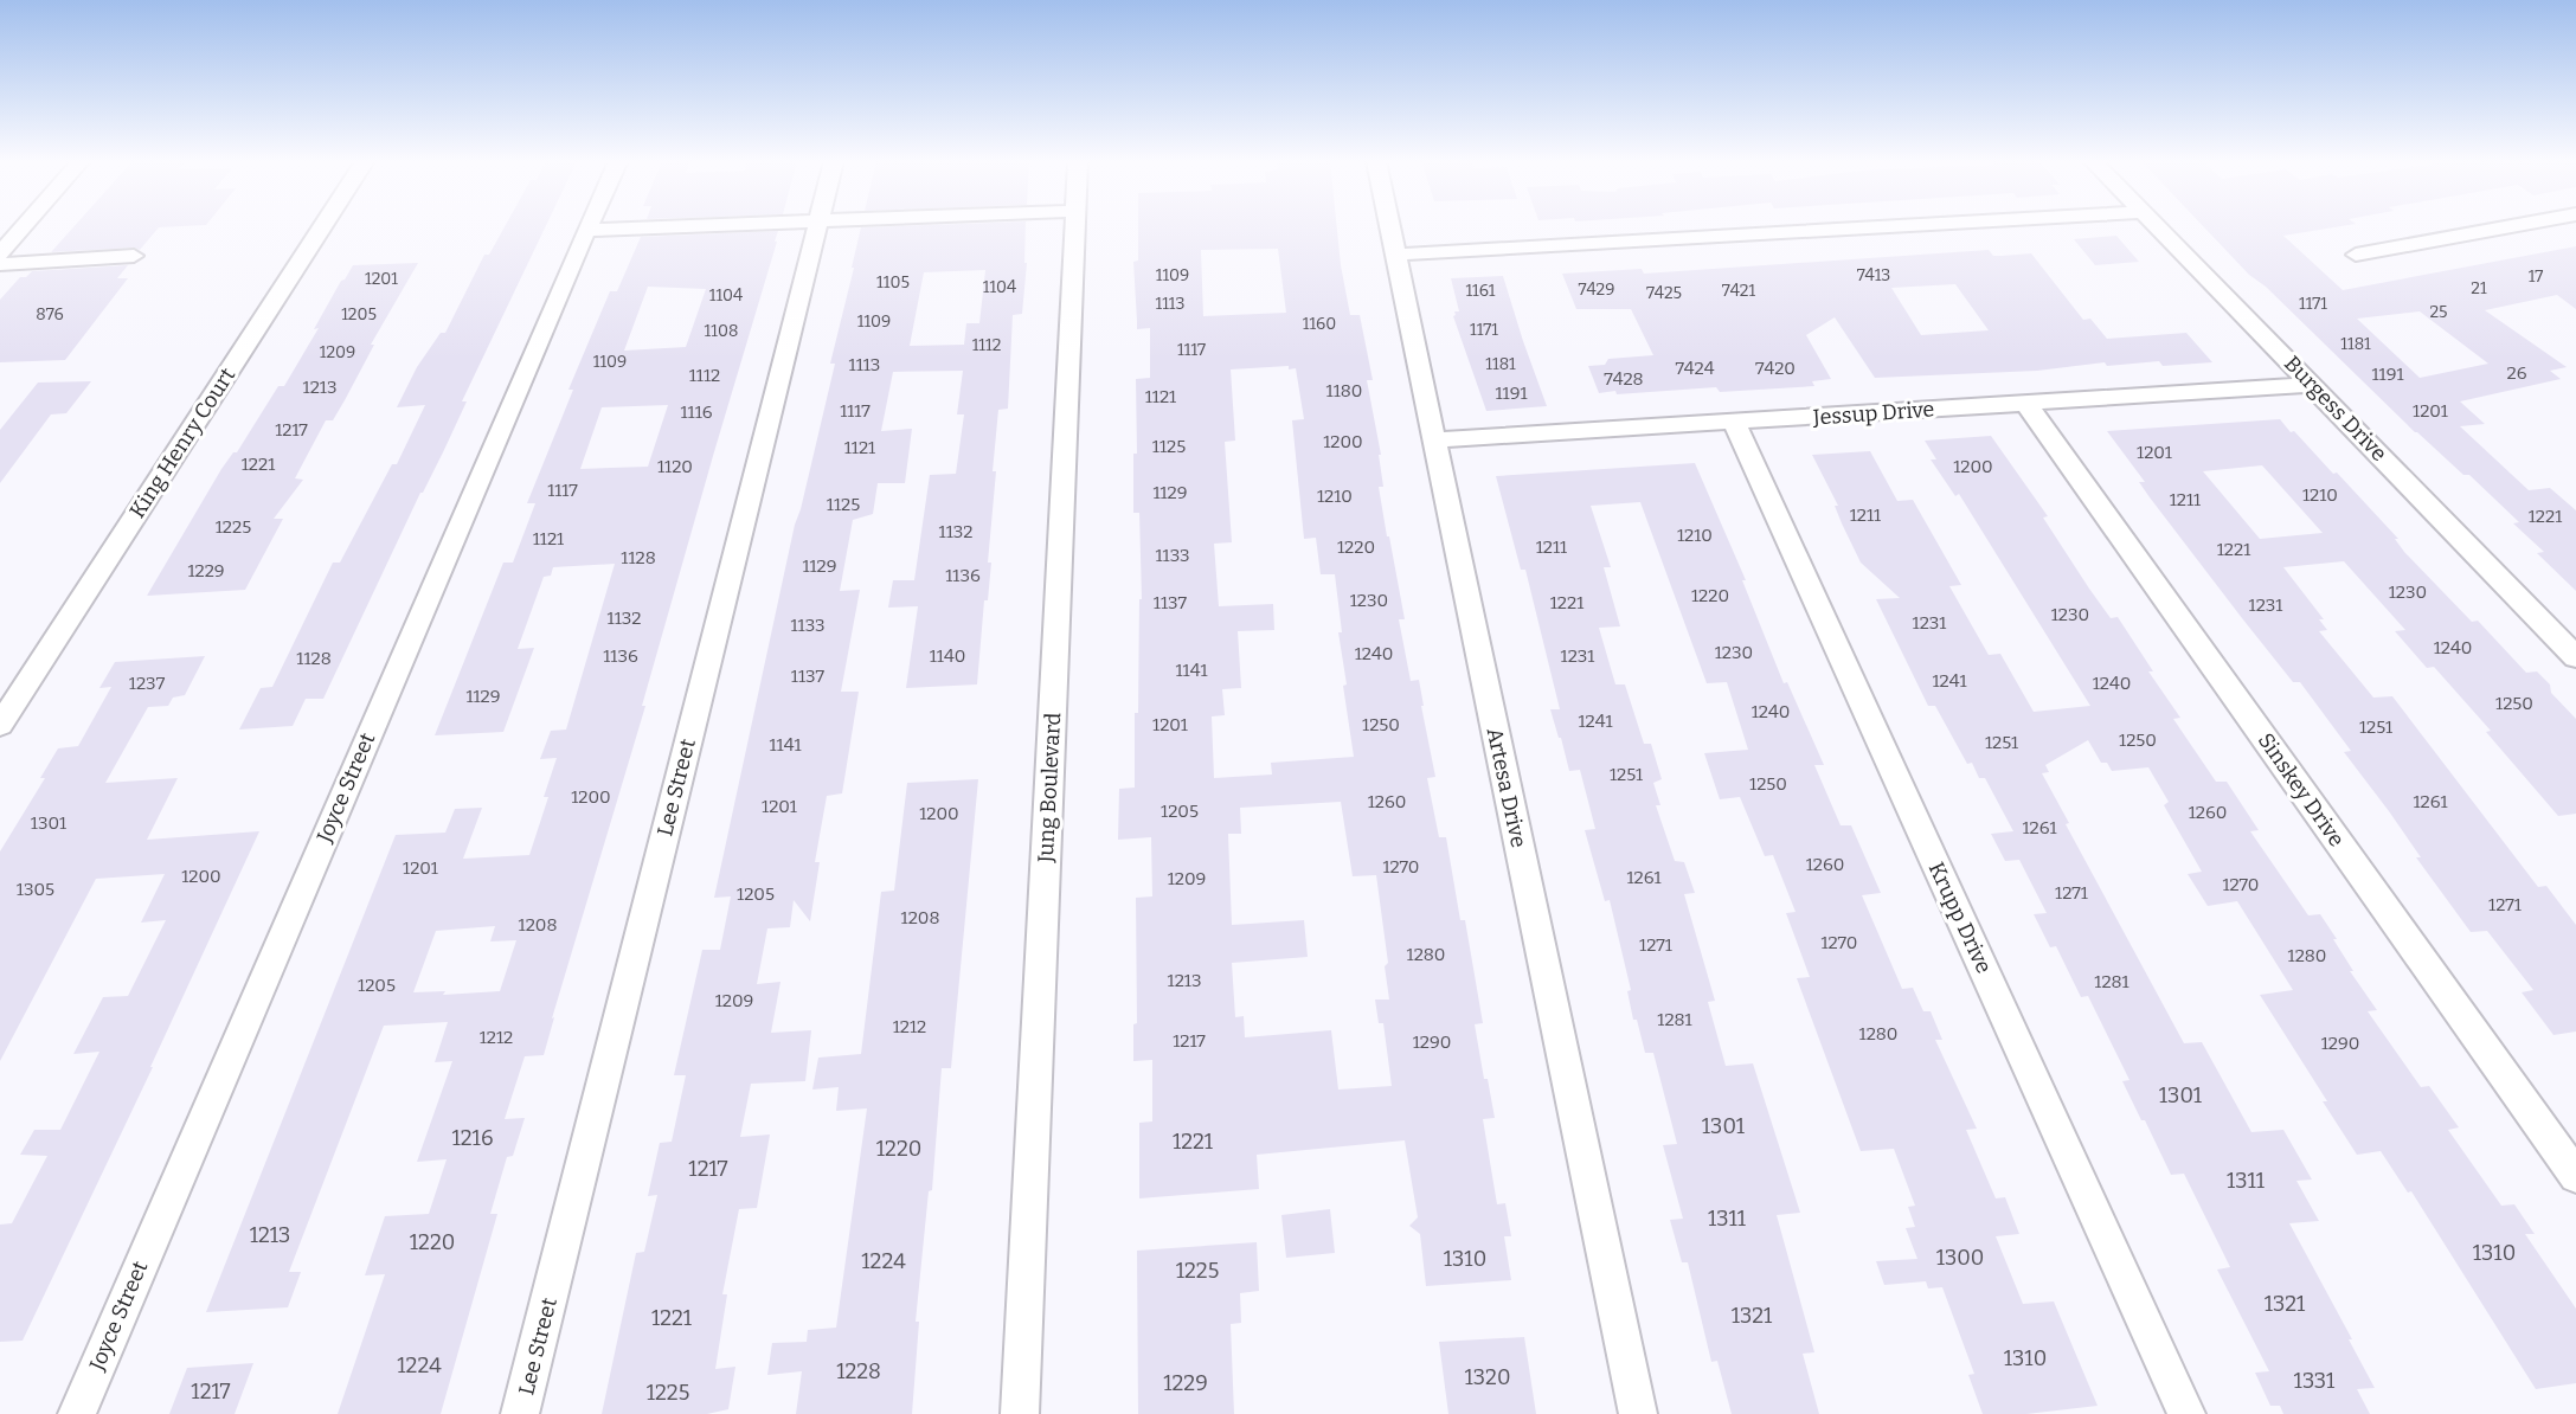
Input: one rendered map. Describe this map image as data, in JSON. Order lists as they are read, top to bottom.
{
  "streets": {
    "street": [
      "Burgess Drive",
      "Jessup Drive",
      "King Henry Court",
      "Joyce Street",
      "Lee Street",
      "Jung Boulevard",
      "Artesa Drive",
      "Sinskey Drive",
      "Krupp Drive"
    ]
  },
  "crossings": [
    ["Burgess Drive", "Jessup Drive"],
    ["Jessup Drive", "Artesa Drive"],
    ["Jessup Drive", "Sinskey Drive"],
    ["Jessup Drive", "Krupp Drive"]
  ],
  "house_numbers": [
    "1109",
    "7413",
    "17",
    "1201",
    "1105",
    "1104",
    "21",
    "7429",
    "1161",
    "7421",
    "7425",
    "1104",
    "1113",
    "1171",
    "25",
    "876",
    "1205",
    "1109",
    "1160",
    "1171",
    "1108",
    "1181",
    "1112",
    "1117",
    "1209",
    "1109",
    "1181",
    "1113",
    "7424",
    "7420",
    "26",
    "1191",
    "1112",
    "7428",
    "1213",
    "1180",
    "1191",
    "1121",
    "1117",
    "1201",
    "1116",
    "1217",
    "1200",
    "1125",
    "1121",
    "1201",
    "1221",
    "1120",
    "1200",
    "1117",
    "1129",
    "1210",
    "1210",
    "1211",
    "1125",
    "1211",
    "1221",
    "1225",
    "1132",
    "1210",
    "1121",
    "1220",
    "1211",
    "1221",
    "1133",
    "1128",
    "1129",
    "1229",
    "1136",
    "1230",
    "1220",
    "1230",
    "1137",
    "1221",
    "1231",
    "1230",
    "1132",
    "1231",
    "1133",
    "1240",
    "1230",
    "1240",
    "1136",
    "1140",
    "1231",
    "1128",
    "1141",
    "1137",
    "1241",
    "1237",
    "1240",
    "1129",
    "1250",
    "1240",
    "1241",
    "1201",
    "1250",
    "1251",
    "1250",
    "1251",
    "1141",
    "1251",
    "1250",
    "1200",
    "1260",
    "1261",
    "1201",
    "1205",
    "1260",
    "1200",
    "1301",
    "1261",
    "1260",
    "1270",
    "1201",
    "1200",
    "1261",
    "1209",
    "1270",
    "1305",
    "1271",
    "1205",
    "1271",
    "1208",
    "1208",
    "1270",
    "1271",
    "1280",
    "1280",
    "1213",
    "1281",
    "1205",
    "1209",
    "1281",
    "1212",
    "1280",
    "1212",
    "1217",
    "1290",
    "1290",
    "1301",
    "1301",
    "1216",
    "1221",
    "1220",
    "1217",
    "1311",
    "1311",
    "1213",
    "1220",
    "1310",
    "1300",
    "1310",
    "1224",
    "1225",
    "1321",
    "1321",
    "1221",
    "1310",
    "1224",
    "1228",
    "1320",
    "1331",
    "1229",
    "1217",
    "1225"
  ]
}
